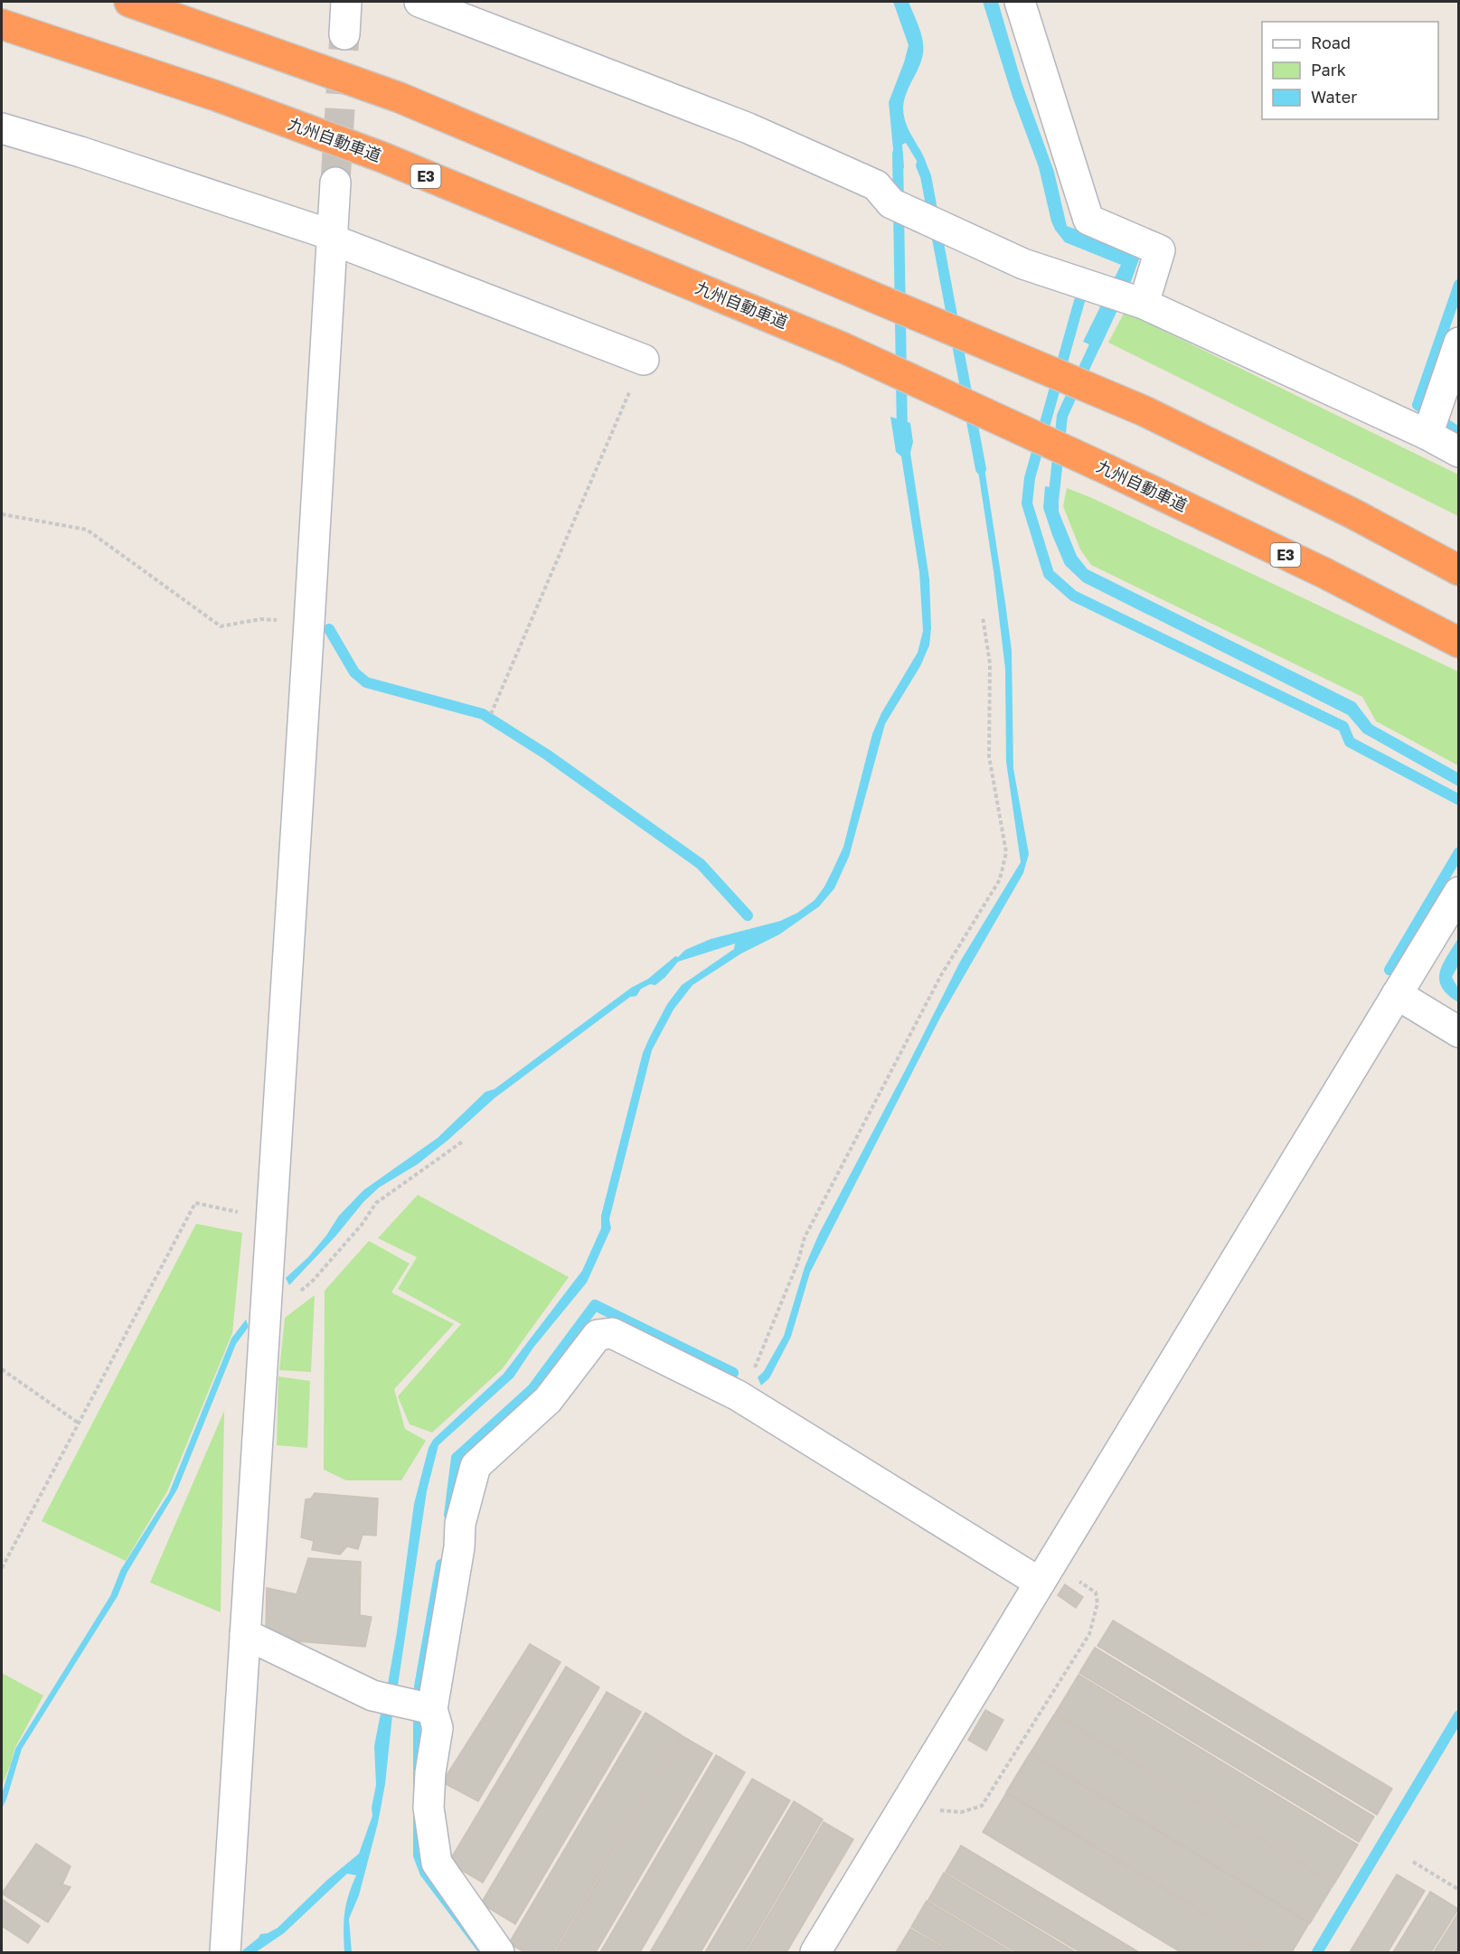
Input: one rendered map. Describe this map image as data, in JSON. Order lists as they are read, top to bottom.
{
  "streets": {
    "highway": ["九州自動車道", "E3"]
  },
  "legend": ["Road", "Park", "Water"]
}
